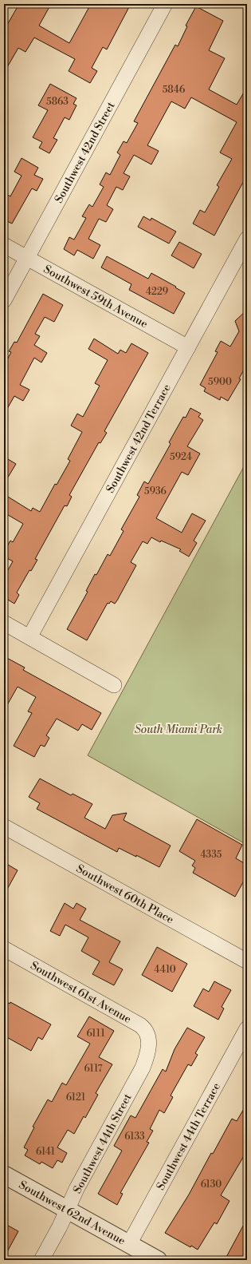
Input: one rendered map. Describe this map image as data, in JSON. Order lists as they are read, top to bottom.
{
  "streets": {
    "street": [
      "Southwest 42nd Street",
      "Southwest 59th Avenue",
      "Southwest 42nd Terrace",
      "Southwest 60th Place",
      "Southwest 61st Avenue",
      "Southwest 44th Terrace",
      "Southwest 44th Street",
      "Southwest 62nd Avenue"
    ]
  },
  "crossings": [
    ["Southwest 42nd Street", "Southwest 59th Avenue"],
    ["Southwest 59th Avenue", "Southwest 42nd Terrace"],
    ["Southwest 61st Avenue", "Southwest 44th Street"],
    ["Southwest 44th Terrace", "Southwest 62nd Avenue"],
    ["Southwest 44th Street", "Southwest 62nd Avenue"]
  ],
  "parks": ["South Miami Park"],
  "house_numbers": [
    "5846",
    "5863",
    "4229",
    "5900",
    "5924",
    "5936",
    "4335",
    "4410",
    "6111",
    "6117",
    "6121",
    "6133",
    "6141",
    "6130"
  ]
}
